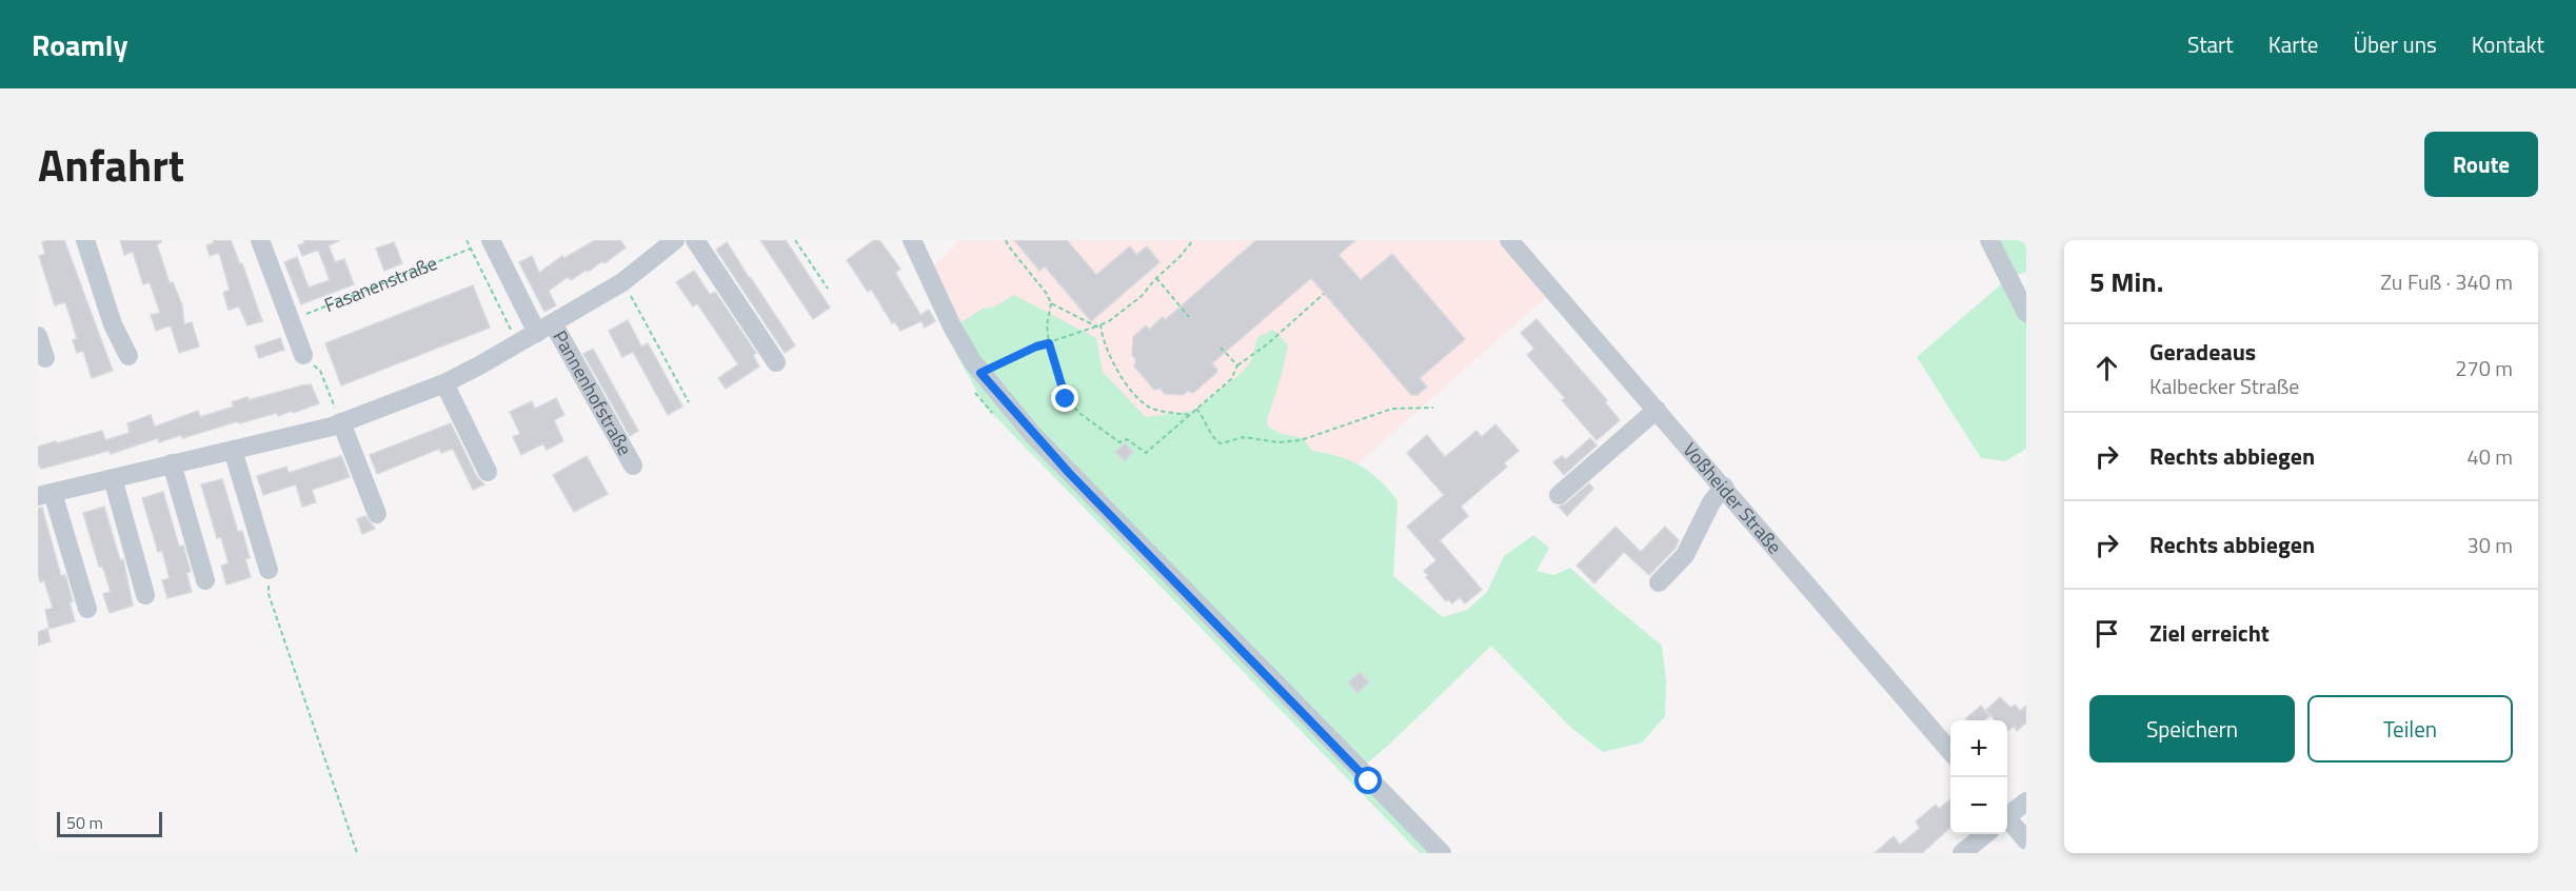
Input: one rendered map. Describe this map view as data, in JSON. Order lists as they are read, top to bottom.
{
  "streets": {
    "street": ["Pannenhofstraße", "Voßheider Straße"],
    "path": ["Fasanenstraße"]
  },
  "scale_bar": "50 m",
  "page": {
    "header": "Roamly",
    "nav": [
      "Start",
      "Karte",
      "Über uns",
      "Kontakt"
    ],
    "title": "Anfahrt",
    "buttons": [
      "Route",
      ["Speichern", "Teilen"]
    ],
    "heading": ["5 Min.", "Zu Fuß · 340 m"],
    "list": [
      ["Geradeaus", "Kalbecker Straße", "270 m"],
      ["Rechts abbiegen", "40 m"],
      ["Rechts abbiegen", "30 m"],
      "Ziel erreicht"
    ],
    "map_buttons": ["+", "−"],
    "scale": "50 m"
  }
}
